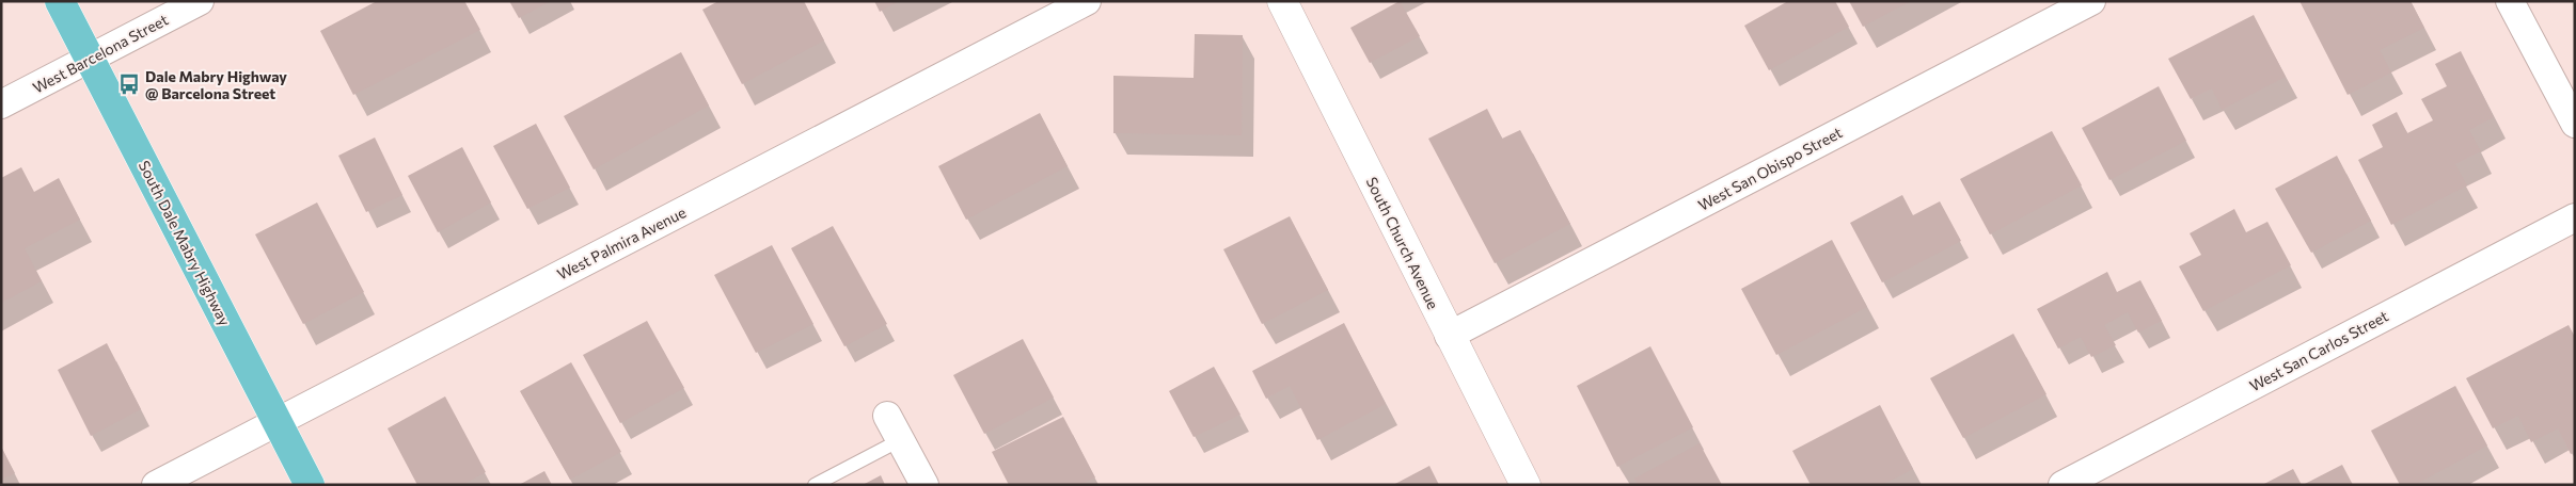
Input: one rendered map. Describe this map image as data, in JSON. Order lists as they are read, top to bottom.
{
  "streets": {
    "main road": ["South Dale Mabry Highway"],
    "street": [
      "West Barcelona Street",
      "West San Obispo Street",
      "West Palmira Avenue",
      "South Church Avenue",
      "West San Carlos Street"
    ]
  },
  "crossings": [
    ["West Barcelona Street", "South Dale Mabry Highway"],
    ["West San Obispo Street", "South Church Avenue"],
    ["South Dale Mabry Highway", "West Palmira Avenue"]
  ],
  "places": {
    "bus stop": ["Dale Mabry Highway @ Barcelona Street"]
  }
}
